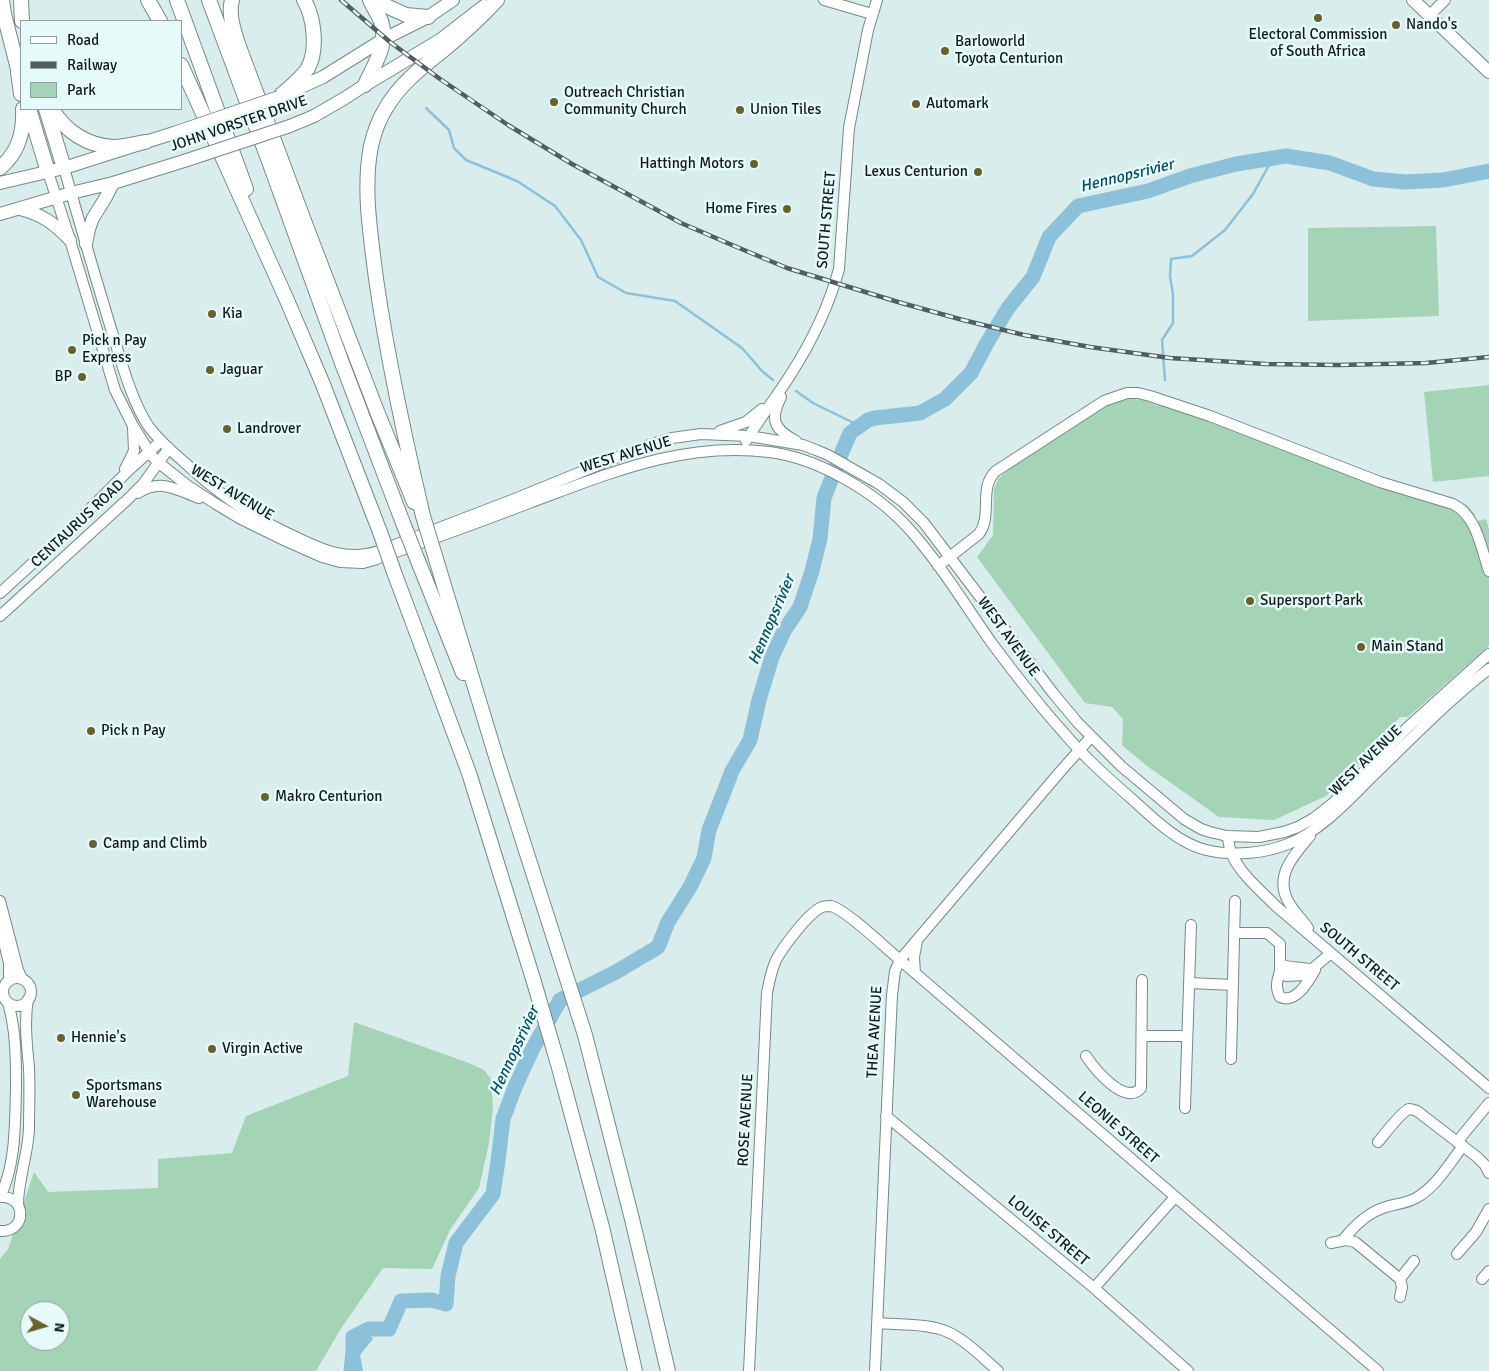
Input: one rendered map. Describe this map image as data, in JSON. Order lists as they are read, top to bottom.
{
  "streets": {
    "main road": ["JOHN VORSTER DRIVE"],
    "street": [
      "SOUTH STREET",
      "WEST AVENUE",
      "CENTAURUS ROAD",
      "THEA AVENUE",
      "ROSE AVENUE",
      "LEONIE STREET",
      "LOUISE STREET"
    ]
  },
  "crossings": [
    ["JOHN VORSTER DRIVE", "WEST AVENUE"],
    ["SOUTH STREET", "WEST AVENUE"],
    ["WEST AVENUE", "CENTAURUS ROAD"],
    ["WEST AVENUE", "THEA AVENUE"],
    ["THEA AVENUE", "LEONIE STREET"],
    ["THEA AVENUE", "LOUISE STREET"],
    ["ROSE AVENUE", "LEONIE STREET"]
  ],
  "water": ["Hennopsrivier"],
  "places": [
    "Electoral Commission of South Africa",
    "Nando's",
    "Barloworld Toyota Centurion",
    "Outreach Christian Community Church",
    "Automark",
    "Union Tiles",
    "Hattingh Motors",
    "Lexus Centurion",
    "Home Fires",
    "Kia",
    "Pick n Pay Express",
    "Jaguar",
    "BP",
    "Landrover",
    "Supersport Park",
    "Main Stand",
    "Pick n Pay",
    "Makro Centurion",
    "Camp and Climb",
    "Hennie's",
    "Virgin Active",
    "Sportsmans Warehouse"
  ],
  "legend": ["Road", "Railway", "Park"],
  "north": "right"
}
